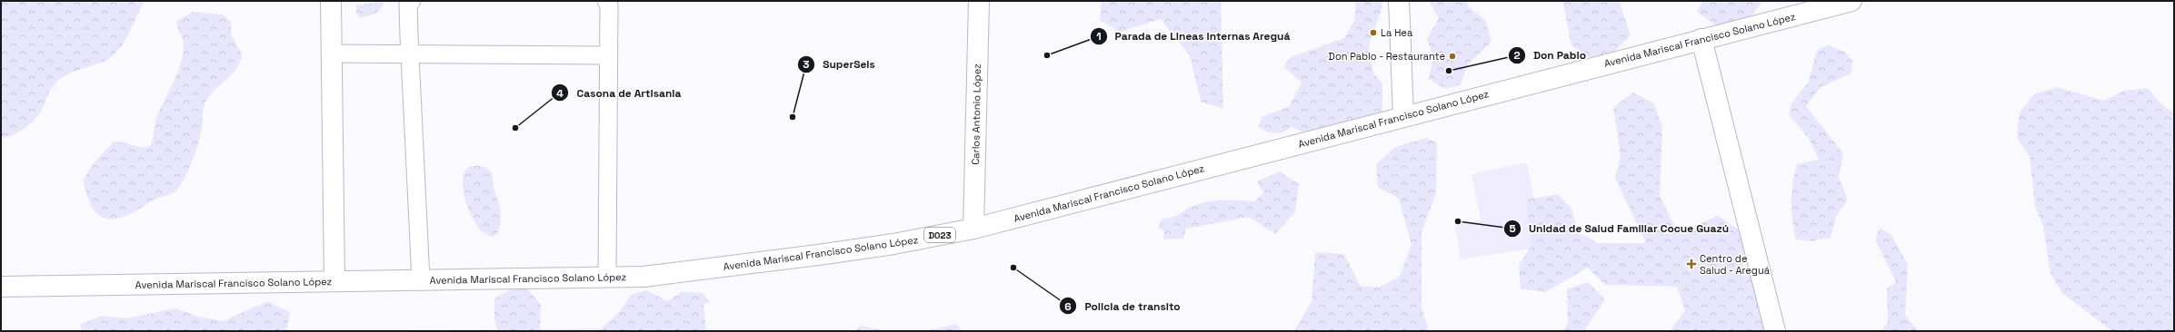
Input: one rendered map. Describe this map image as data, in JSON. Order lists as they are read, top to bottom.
{
  "streets": {
    "main road": ["Avenida Mariscal Francisco Solano López", "Carlos Antonio López", "D023"]
  },
  "crossings": [
    ["Avenida Mariscal Francisco Solano López", "Carlos Antonio López"]
  ],
  "places": {
    "other": [
      "La Hea",
      "Parada de Lineas Internas Areguá",
      "Don Pablo - Restaurante",
      "Don Pablo",
      "SuperSeis",
      "Casona de Artisania",
      "Unidad de Salud Familiar Cocue Guazú",
      "Policia de transito"
    ],
    "health": ["Centro de Salud - Areguá"]
  }
}
